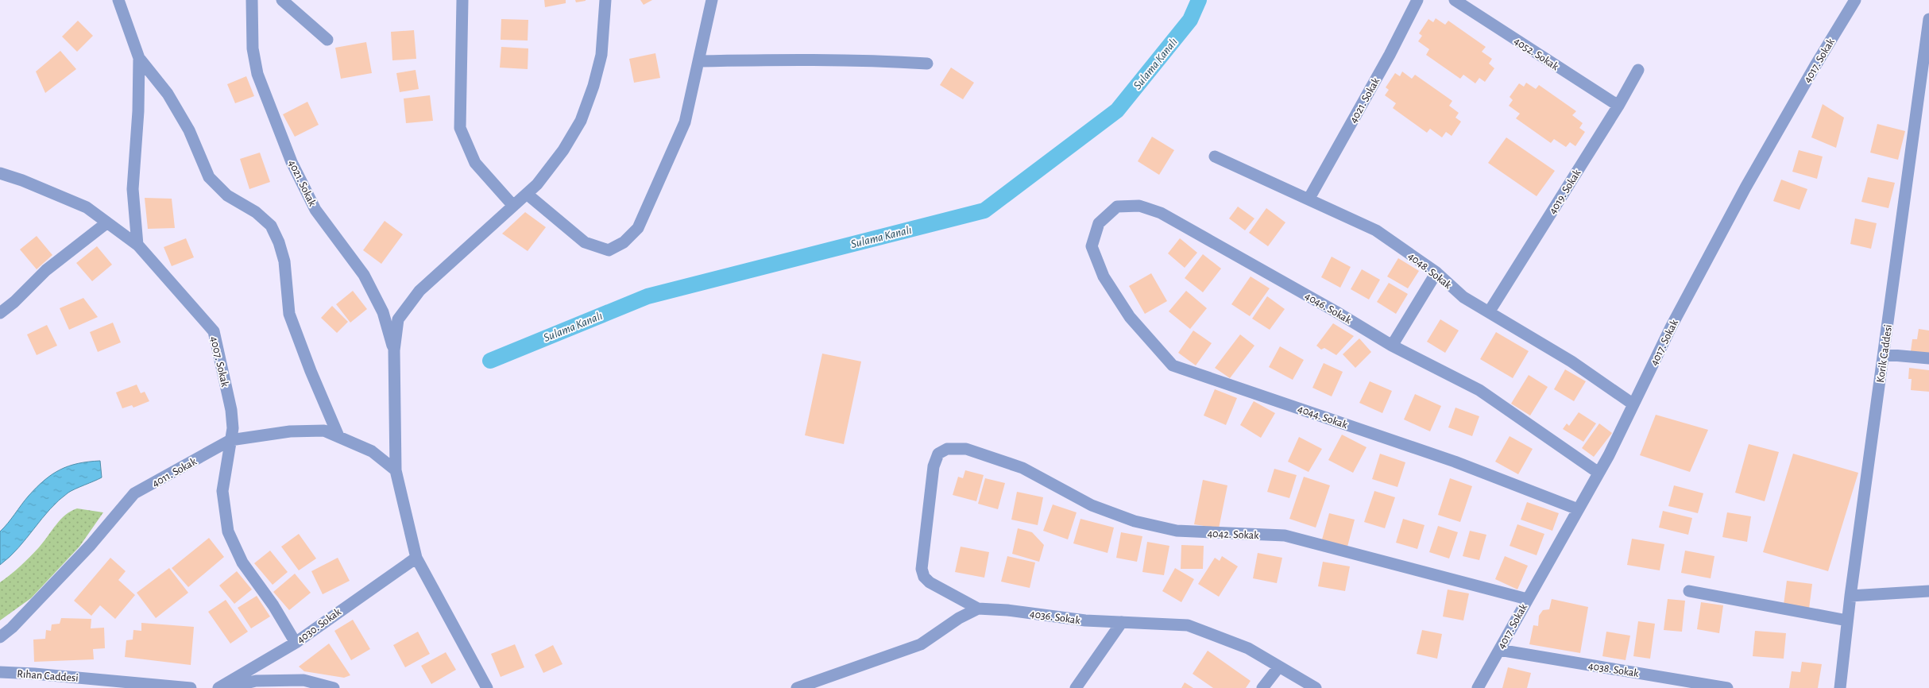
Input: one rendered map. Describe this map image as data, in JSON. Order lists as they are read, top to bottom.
{
  "streets": {
    "street": [
      "4052. Sokak",
      "4017. Sokak",
      "4021. Sokak",
      "4019. Sokak",
      "4048. Sokak",
      "4046. Sokak",
      "Korik Caddesi",
      "4007. Sokak",
      "4044. Sokak",
      "4011. Sokak",
      "4042. Sokak",
      "4036. Sokak",
      "4030. Sokak",
      "4038. Sokak",
      "Rıhan Caddesi"
    ]
  },
  "crossings": [
    ["4052. Sokak", "4019. Sokak"],
    ["4017. Sokak", "4048. Sokak"],
    ["4017. Sokak", "4046. Sokak"],
    ["4017. Sokak", "4044. Sokak"],
    ["4017. Sokak", "4042. Sokak"],
    ["4017. Sokak", "4038. Sokak"],
    ["4021. Sokak", "4048. Sokak"],
    ["4019. Sokak", "4048. Sokak"],
    ["4046. Sokak", "4044. Sokak"],
    ["4007. Sokak", "4011. Sokak"],
    ["4007. Sokak", "4030. Sokak"],
    ["4042. Sokak", "4036. Sokak"]
  ],
  "water": ["Sulama Kanalı"]
}
